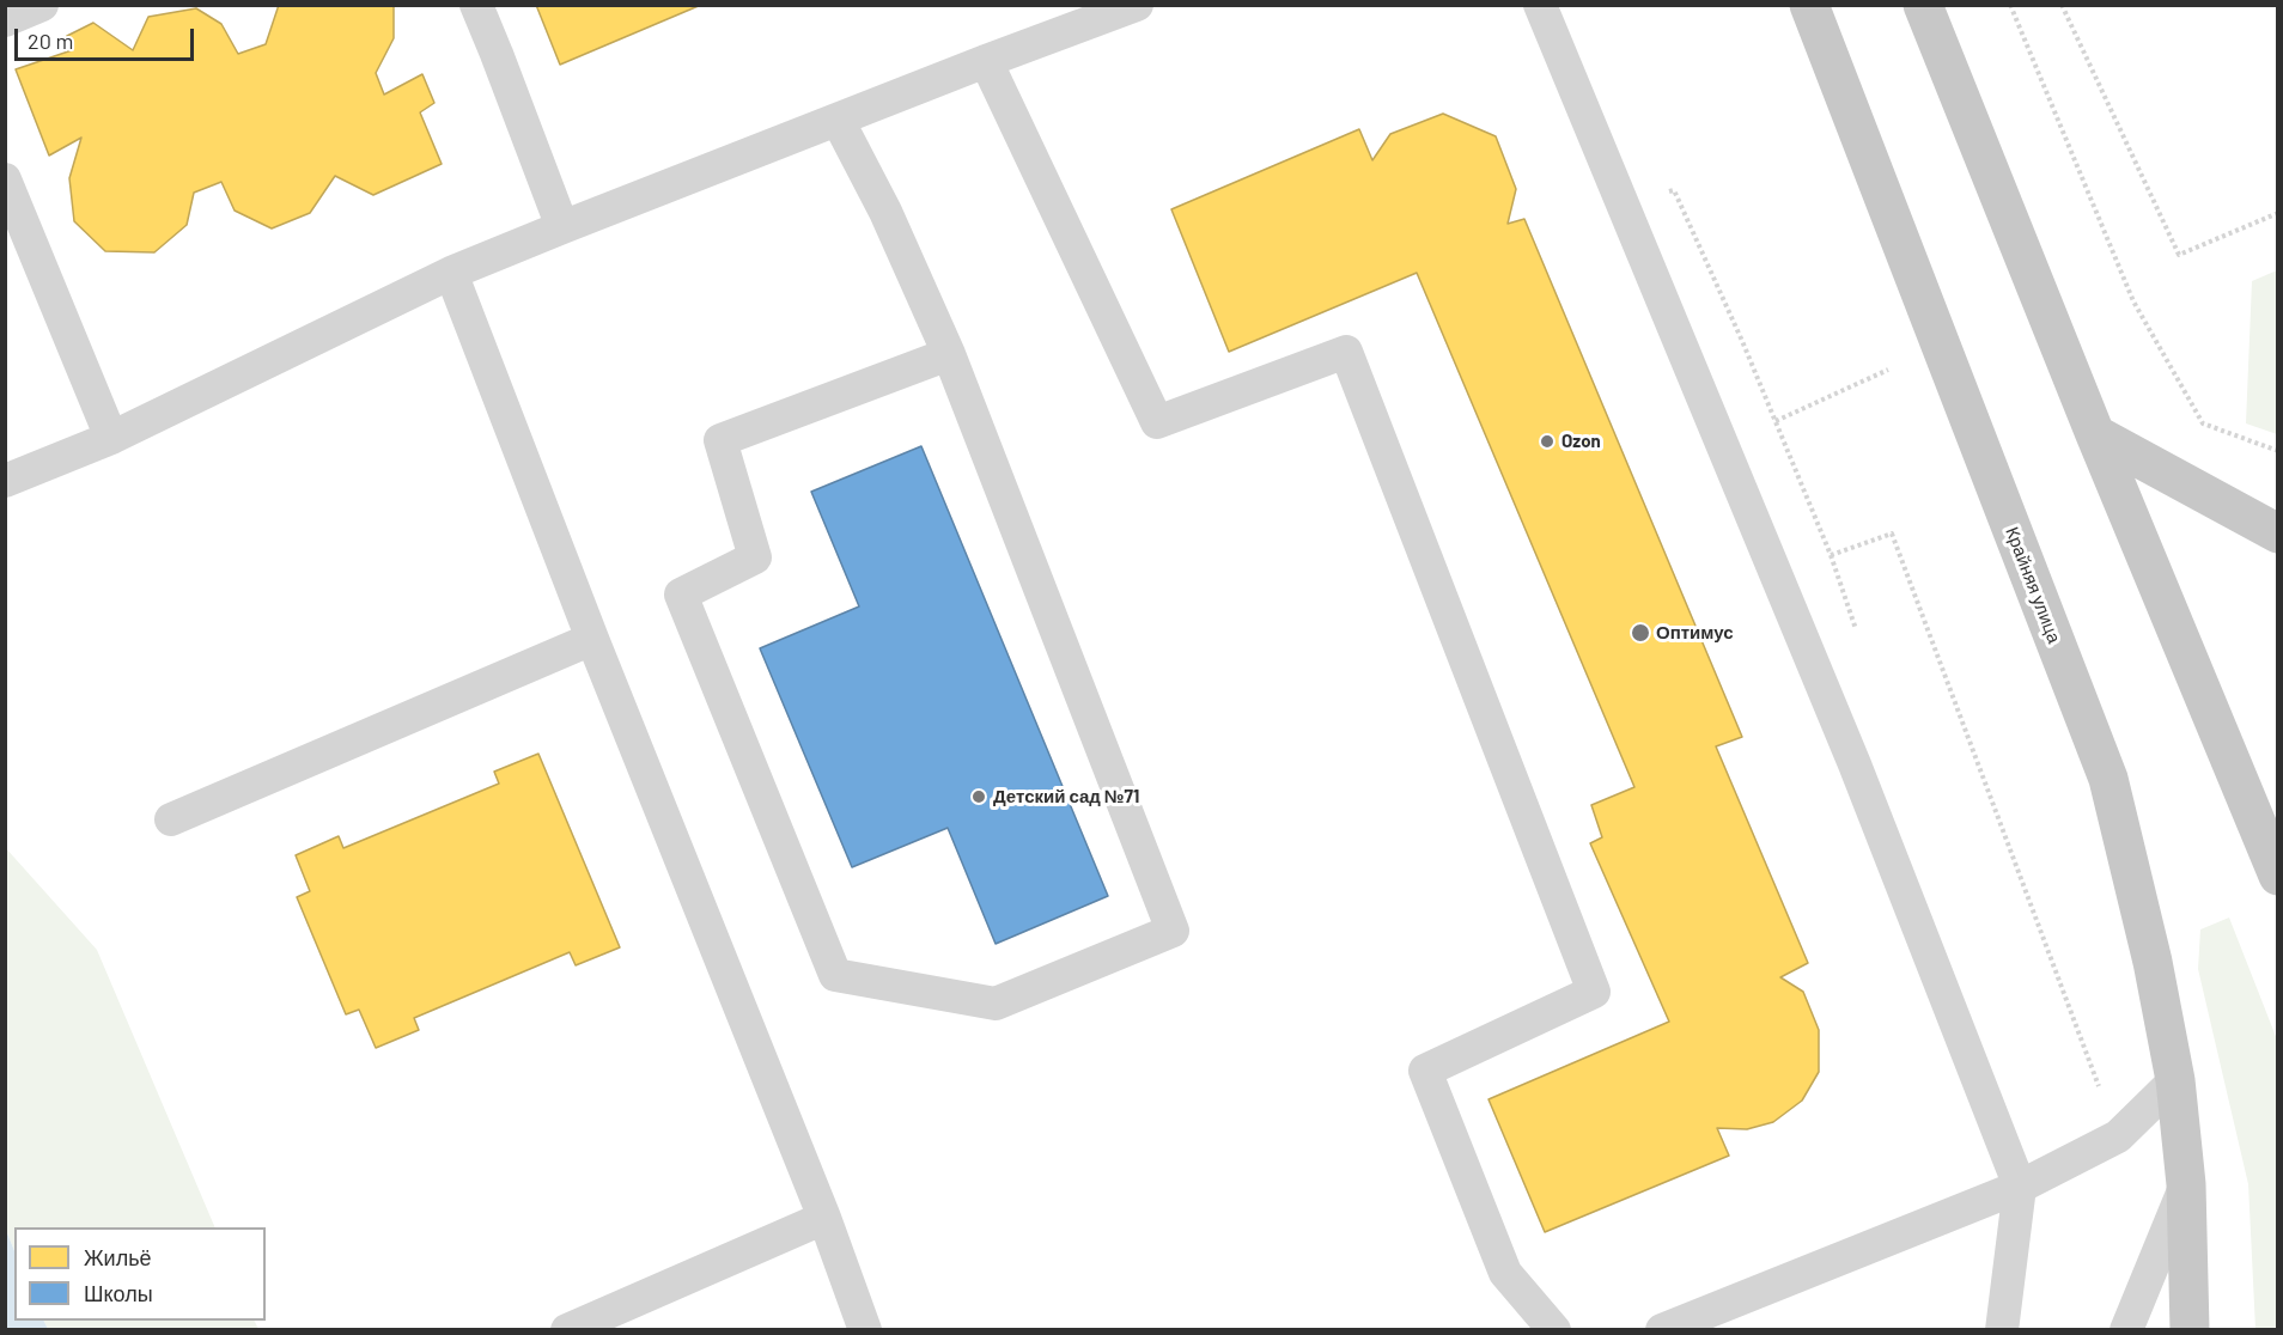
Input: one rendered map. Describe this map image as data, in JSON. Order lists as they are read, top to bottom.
{
  "streets": {
    "main road": ["Крайняя улица"]
  },
  "places": ["Ozon", "Оптимус", "Детский сад №71"],
  "legend": ["Жильё", "Школы"],
  "scale_bar": "20 m"
}
